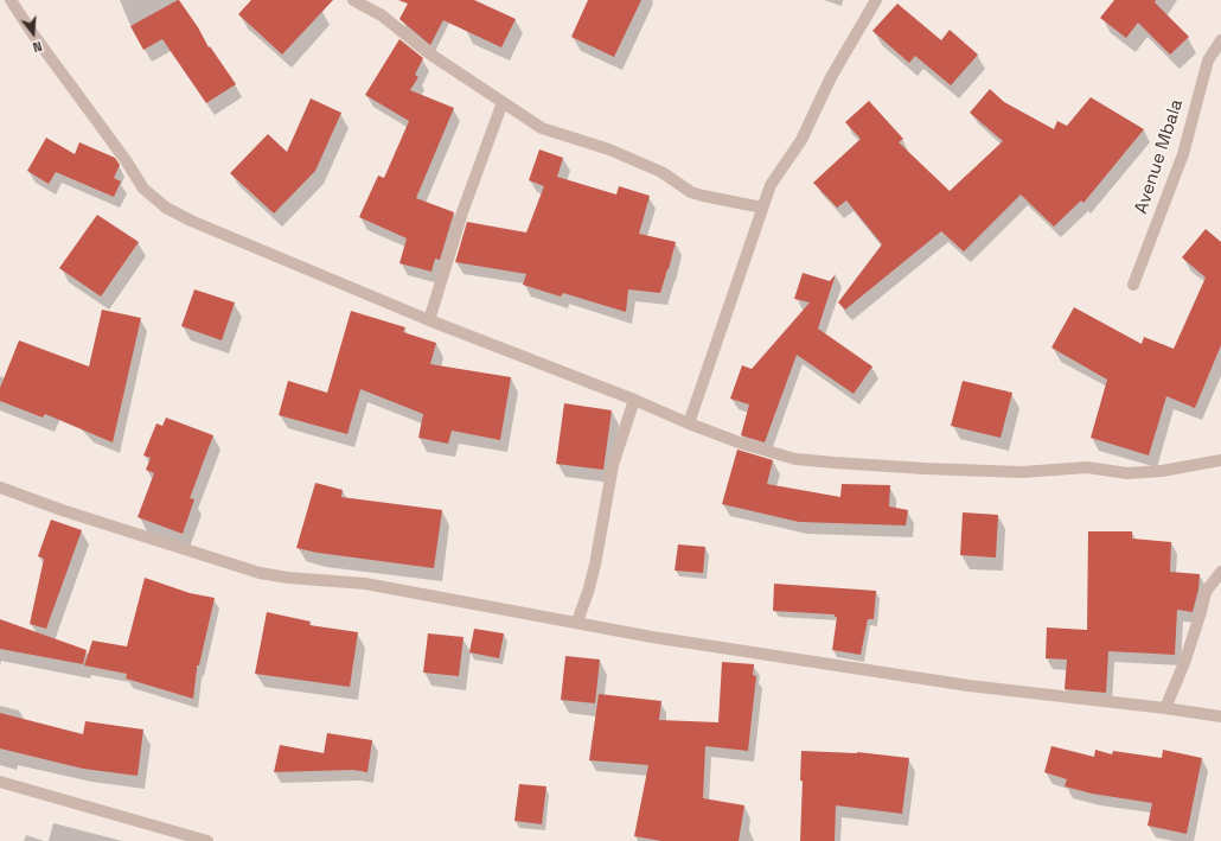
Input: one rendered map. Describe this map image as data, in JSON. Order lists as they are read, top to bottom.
{
  "streets": {
    "street": ["Avenue Mbala"]
  },
  "north": "bottom"
}
